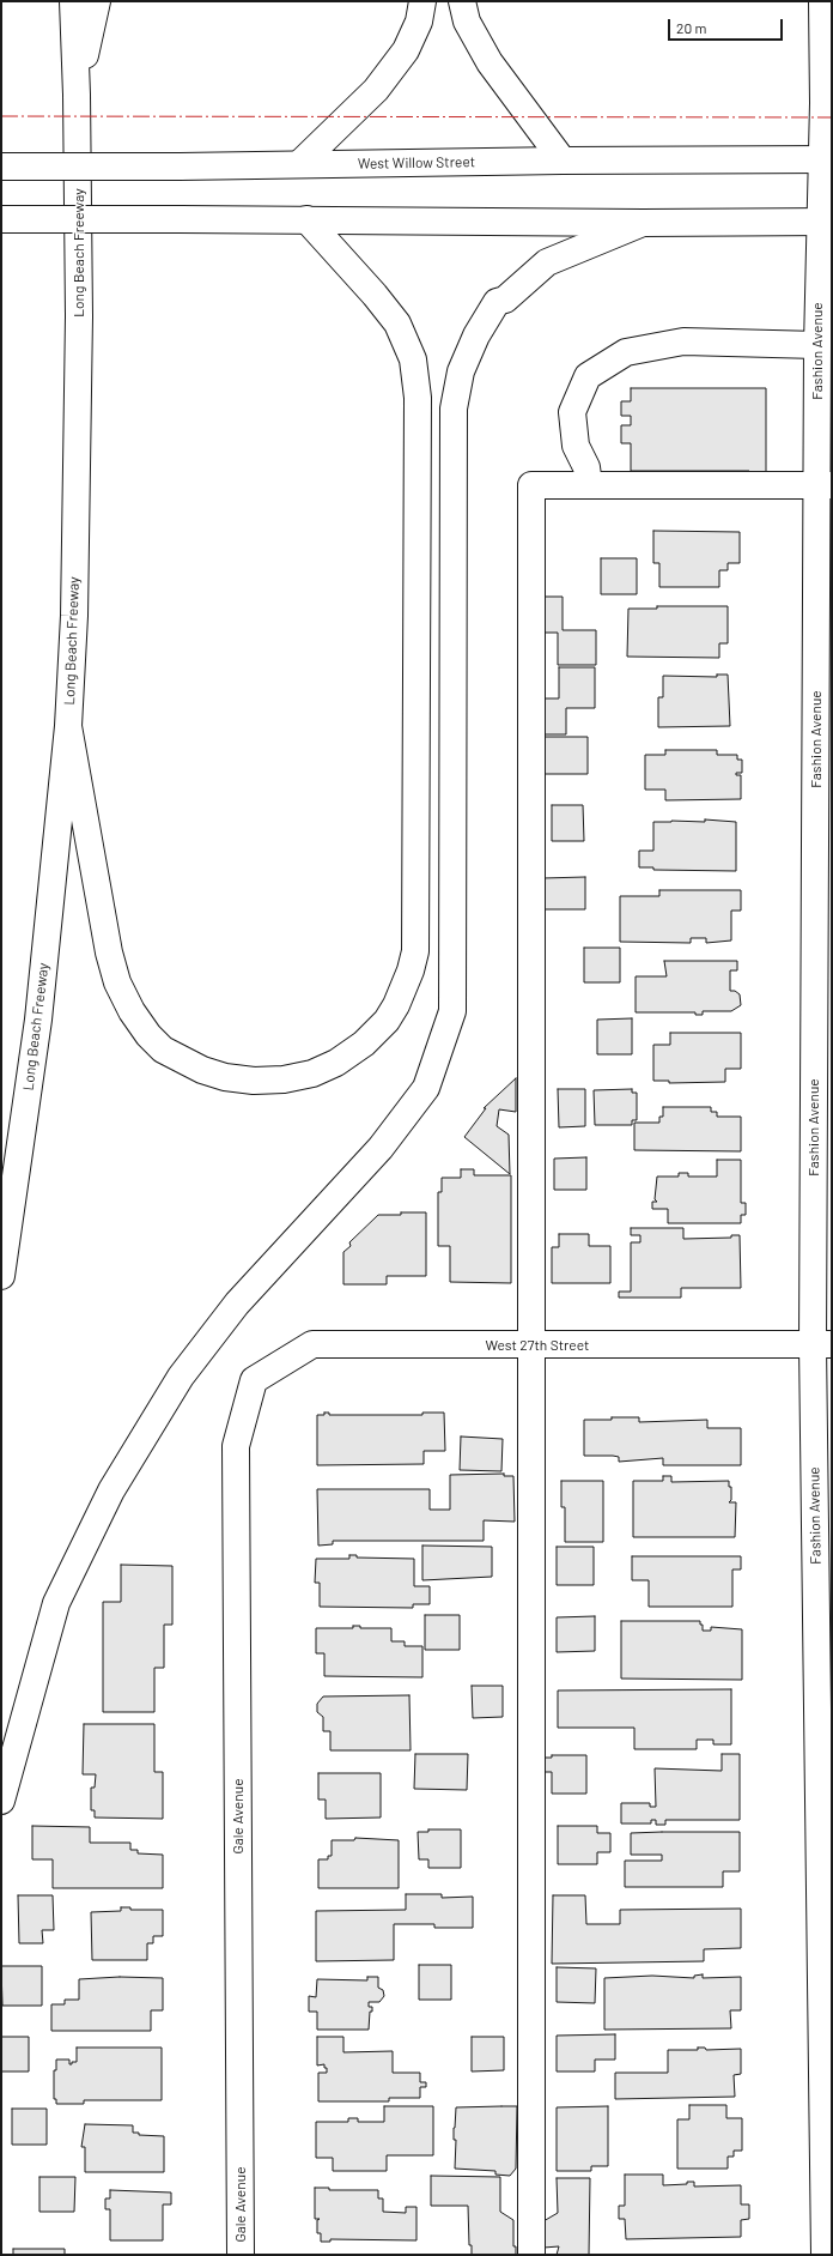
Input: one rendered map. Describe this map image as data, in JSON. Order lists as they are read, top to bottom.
{
  "streets": {
    "main road": [
      "West Willow Street",
      "Long Beach Freeway",
      "Fashion Avenue",
      "West 27th Street",
      "Gale Avenue"
    ]
  },
  "crossings": [
    ["West Willow Street", "Fashion Avenue"],
    ["Fashion Avenue", "West 27th Street"],
    ["West 27th Street", "Gale Avenue"]
  ],
  "scale_bar": "20 m"
}
